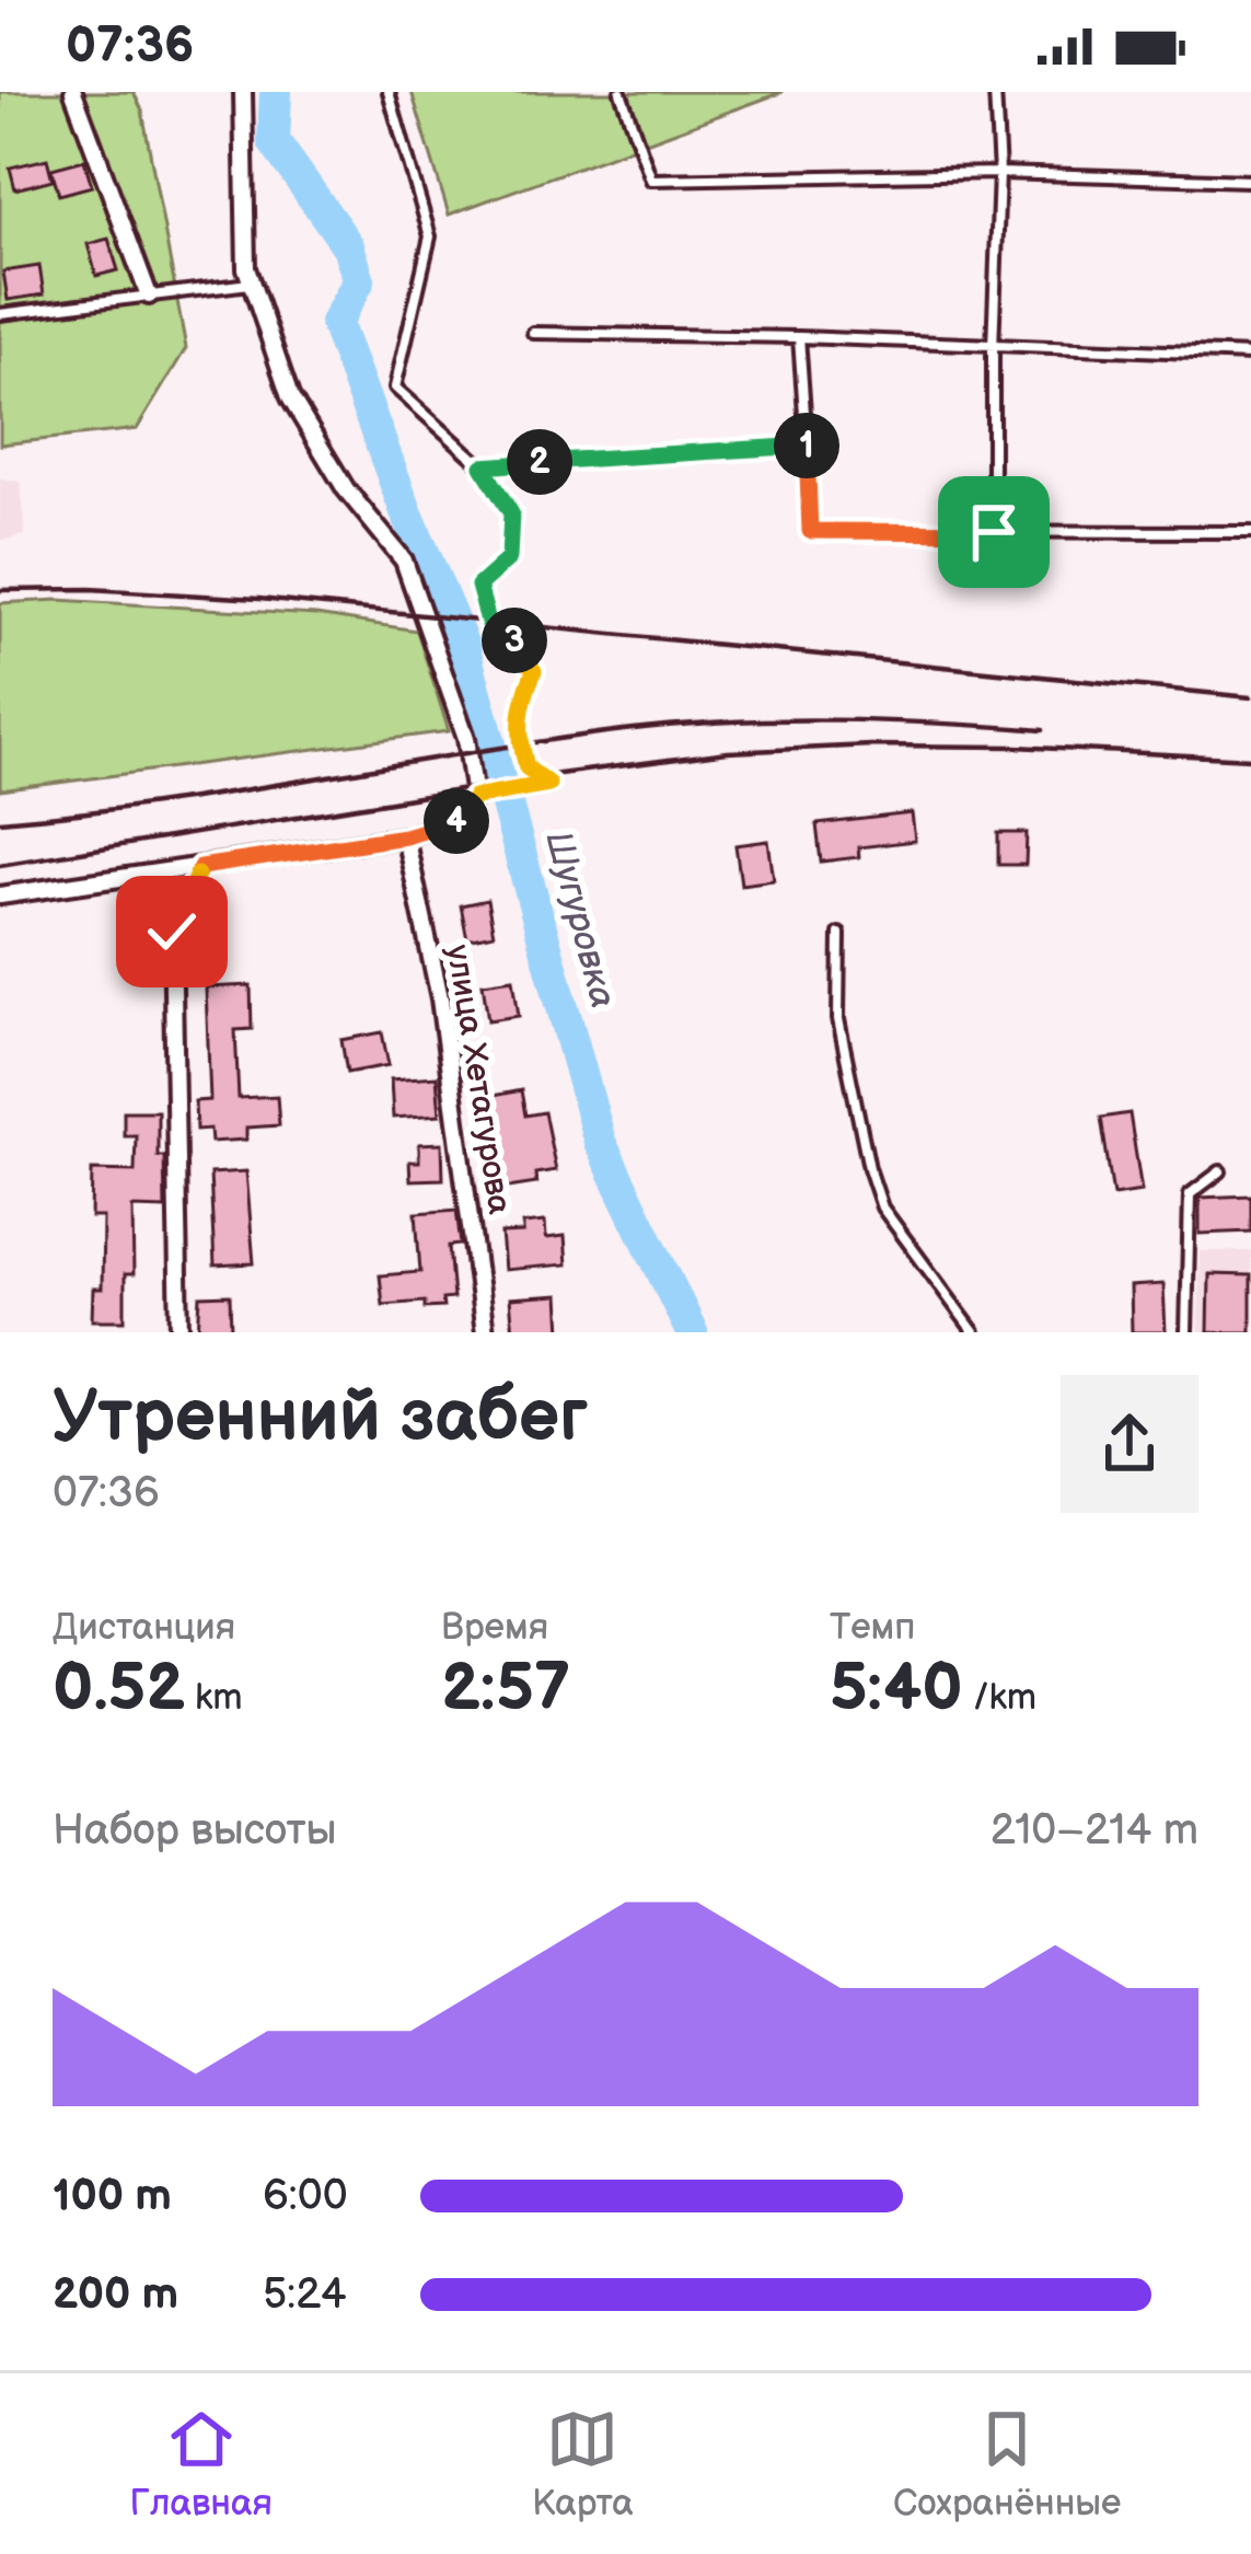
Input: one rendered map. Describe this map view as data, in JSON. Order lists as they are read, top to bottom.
{
  "streets": {
    "street": ["улица Хетагурова"]
  },
  "water": ["Шугуровка"],
  "page": {
    "status": "07:36",
    "pins": [
      "1",
      "2",
      "3",
      "4"
    ],
    "heading": ["Утренний забег", "07:36"],
    "stats": [
      ["Дистанция", "0.52 km"],
      ["Время", "2:57"],
      ["Темп", "5:40 /km"]
    ],
    "chart": ["Набор высоты", "210–214 m"],
    "list": [
      {
        "name": "100 m",
        "note": "6:00"
      },
      {
        "name": "200 m",
        "note": "5:24"
      }
    ],
    "tabs": ["Главная", "Карта", "Сохранённые"]
  }
}
